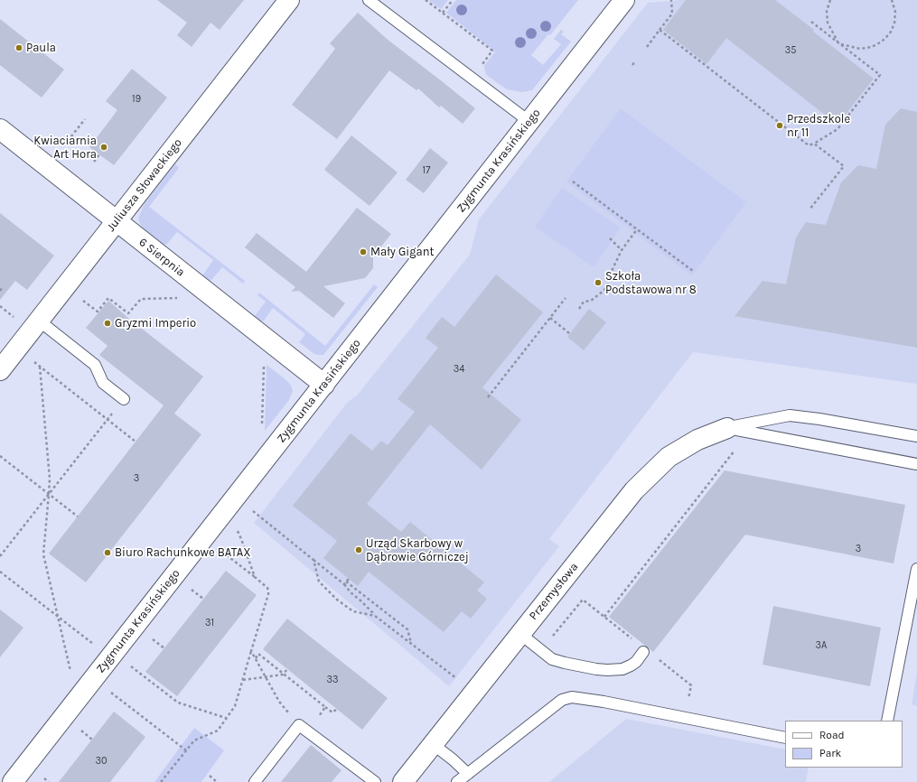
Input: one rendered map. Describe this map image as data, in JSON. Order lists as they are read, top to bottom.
{
  "streets": {
    "street": [
      "Zygmunta Krasińskiego",
      "Juliusza Słowackiego",
      "6 Sierpnia",
      "Przemysłowa"
    ]
  },
  "crossings": [
    ["Zygmunta Krasińskiego", "6 Sierpnia"],
    ["Juliusza Słowackiego", "6 Sierpnia"]
  ],
  "places": [
    "Paula",
    "Przedszkole nr 11",
    "Kwiaciarnia Art Hora",
    "Mały Gigant",
    "Szkoła Podstawowa nr 8",
    "Gryzmi Imperio",
    "Urząd Skarbowy w Dąbrowie Górniczej",
    "Biuro Rachunkowe BATAX"
  ],
  "house_numbers": [
    "35",
    "19",
    "17",
    "34",
    "3",
    "3",
    "31",
    "3A",
    "33",
    "30"
  ],
  "legend": ["Road", "Park"]
}
